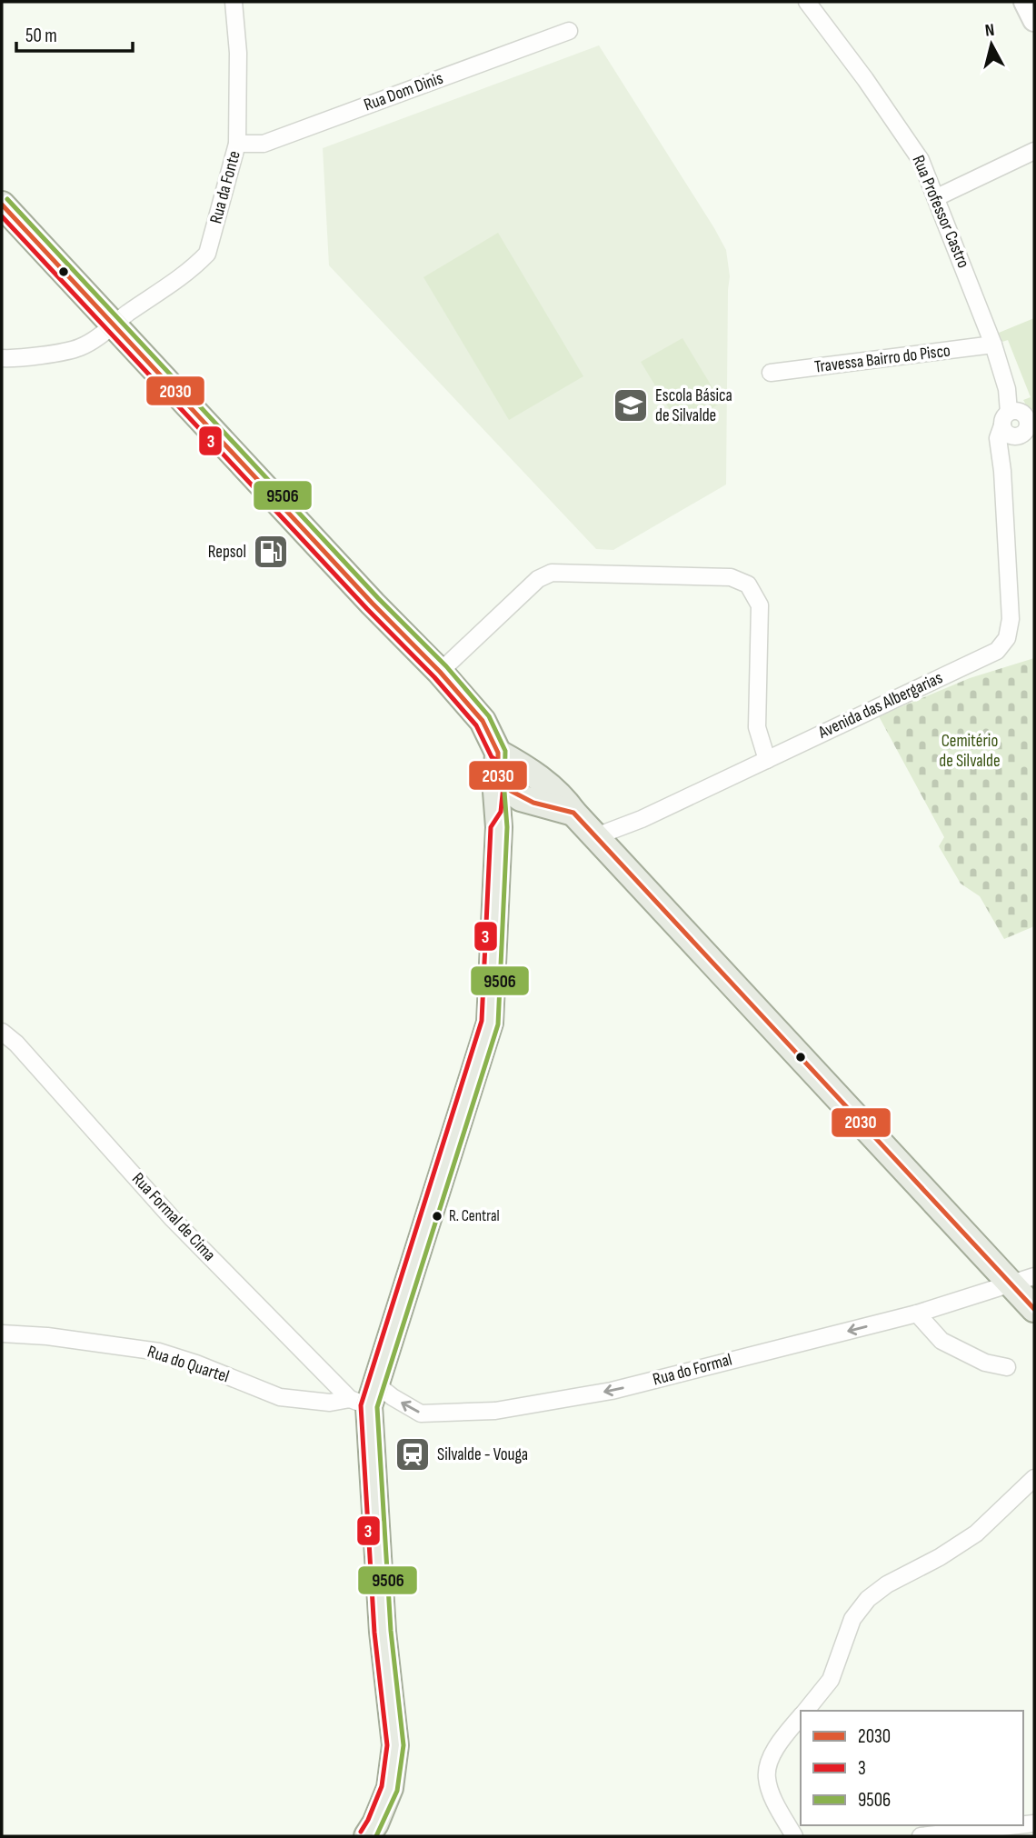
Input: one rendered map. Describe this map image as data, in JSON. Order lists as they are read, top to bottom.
{
  "streets": {
    "street": [
      "Rua Dom Dinis",
      "Rua da Fonte",
      "Rua Professor Castro",
      "Travessa Bairro do Pisco",
      "Avenida das Albergarias",
      "Rua Formal de Cima",
      "Rua do Quartel",
      "Rua do Formal"
    ]
  },
  "crossings": [
    ["Rua Dom Dinis", "Rua da Fonte"],
    ["Rua Professor Castro", "Travessa Bairro do Pisco"],
    ["Rua Professor Castro", "Avenida das Albergarias"],
    ["Rua Formal de Cima", "Rua do Quartel"],
    ["Rua Formal de Cima", "Rua do Formal"],
    ["Rua do Quartel", "Rua do Formal"]
  ],
  "one_way": ["Rua do Formal"],
  "parks": ["Cemitério de Silvalde"],
  "places": {
    "school or university": ["Escola Básica de Silvalde"],
    "fuel station": ["Repsol"],
    "other": ["R. Central"],
    "station": ["Silvalde - Vouga"]
  },
  "lines": ["transit line 9506", "transit line 2030", "transit line 3"],
  "legend": ["2030", "3", "9506"],
  "scale_bar": "50 m",
  "north": "top"
}
